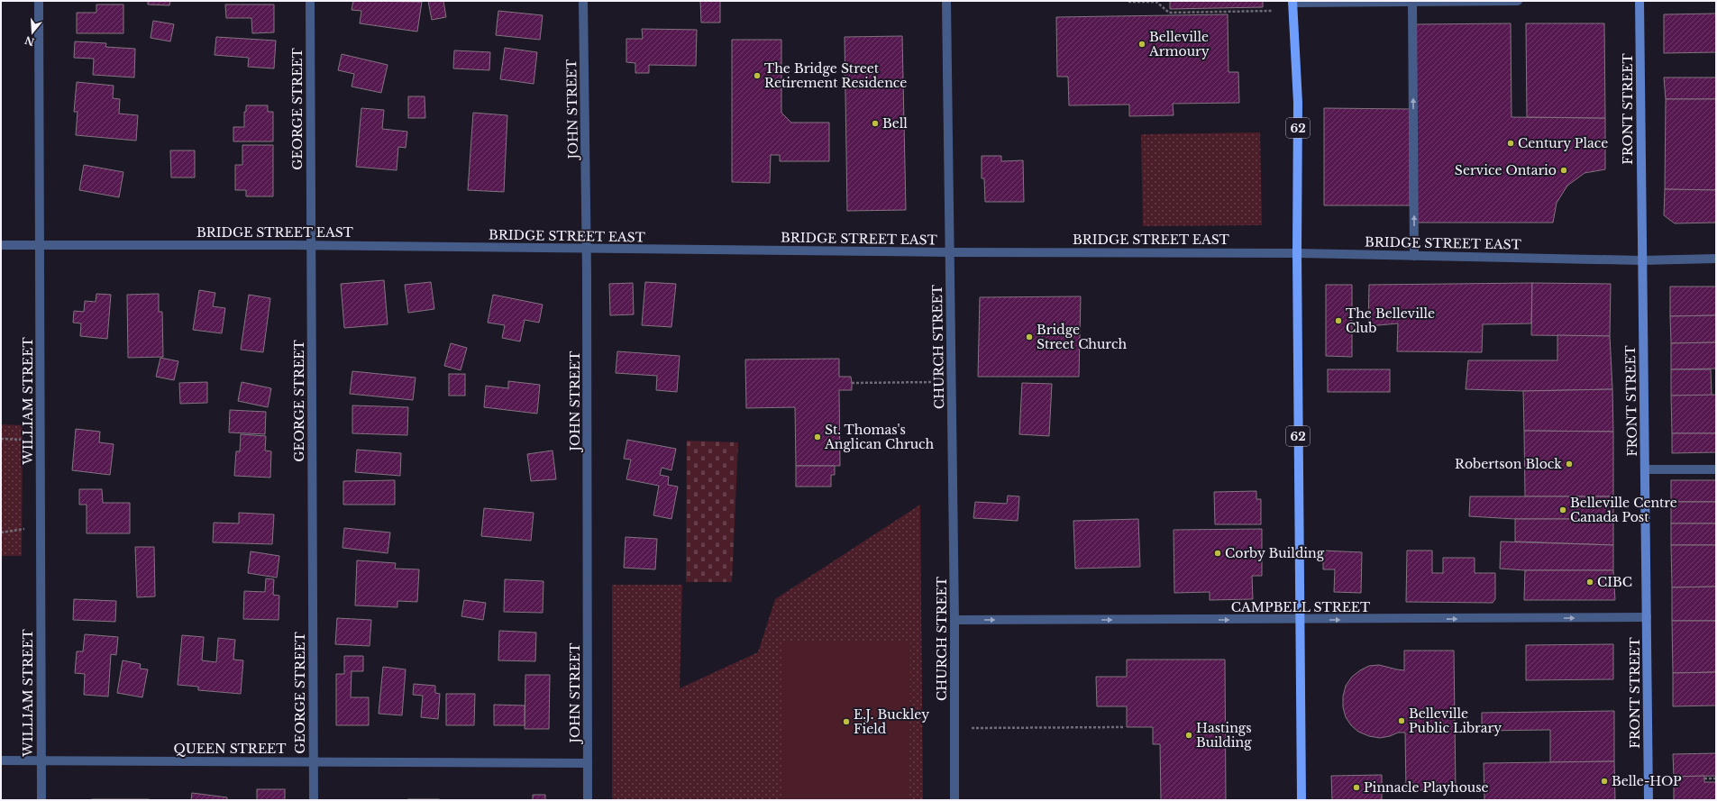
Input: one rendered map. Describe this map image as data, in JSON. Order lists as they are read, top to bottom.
{
  "streets": {
    "main road": ["FRONT STREET", "62"],
    "street": [
      "GEORGE STREET",
      "JOHN STREET",
      "BRIDGE STREET EAST",
      "CHURCH STREET",
      "WILLIAM STREET",
      "CAMPBELL STREET",
      "QUEEN STREET"
    ]
  },
  "crossings": [
    ["GEORGE STREET", "BRIDGE STREET EAST"],
    ["GEORGE STREET", "QUEEN STREET"],
    ["JOHN STREET", "BRIDGE STREET EAST"],
    ["JOHN STREET", "QUEEN STREET"],
    ["FRONT STREET", "BRIDGE STREET EAST"],
    ["FRONT STREET", "CAMPBELL STREET"],
    ["62", "BRIDGE STREET EAST"],
    ["62", "CAMPBELL STREET"],
    ["BRIDGE STREET EAST", "CHURCH STREET"],
    ["BRIDGE STREET EAST", "WILLIAM STREET"],
    ["CHURCH STREET", "CAMPBELL STREET"],
    ["WILLIAM STREET", "QUEEN STREET"]
  ],
  "one_way": ["CAMPBELL STREET"],
  "places": [
    "Belleville Armoury",
    "The Bridge Street Retirement Residence",
    "Bell",
    "Century Place",
    "Service Ontario",
    "The Belleville Club",
    "Bridge Street Church",
    "St. Thomas's Anglican Chruch",
    "Robertson Block",
    "Belleville Centre Canada Post",
    "Corby Building",
    "CIBC",
    "Belleville Public Library",
    "E.J. Buckley Field",
    "Hastings Building",
    "Belle-HOP",
    "Pinnacle Playhouse"
  ],
  "north": "bottom"
}
